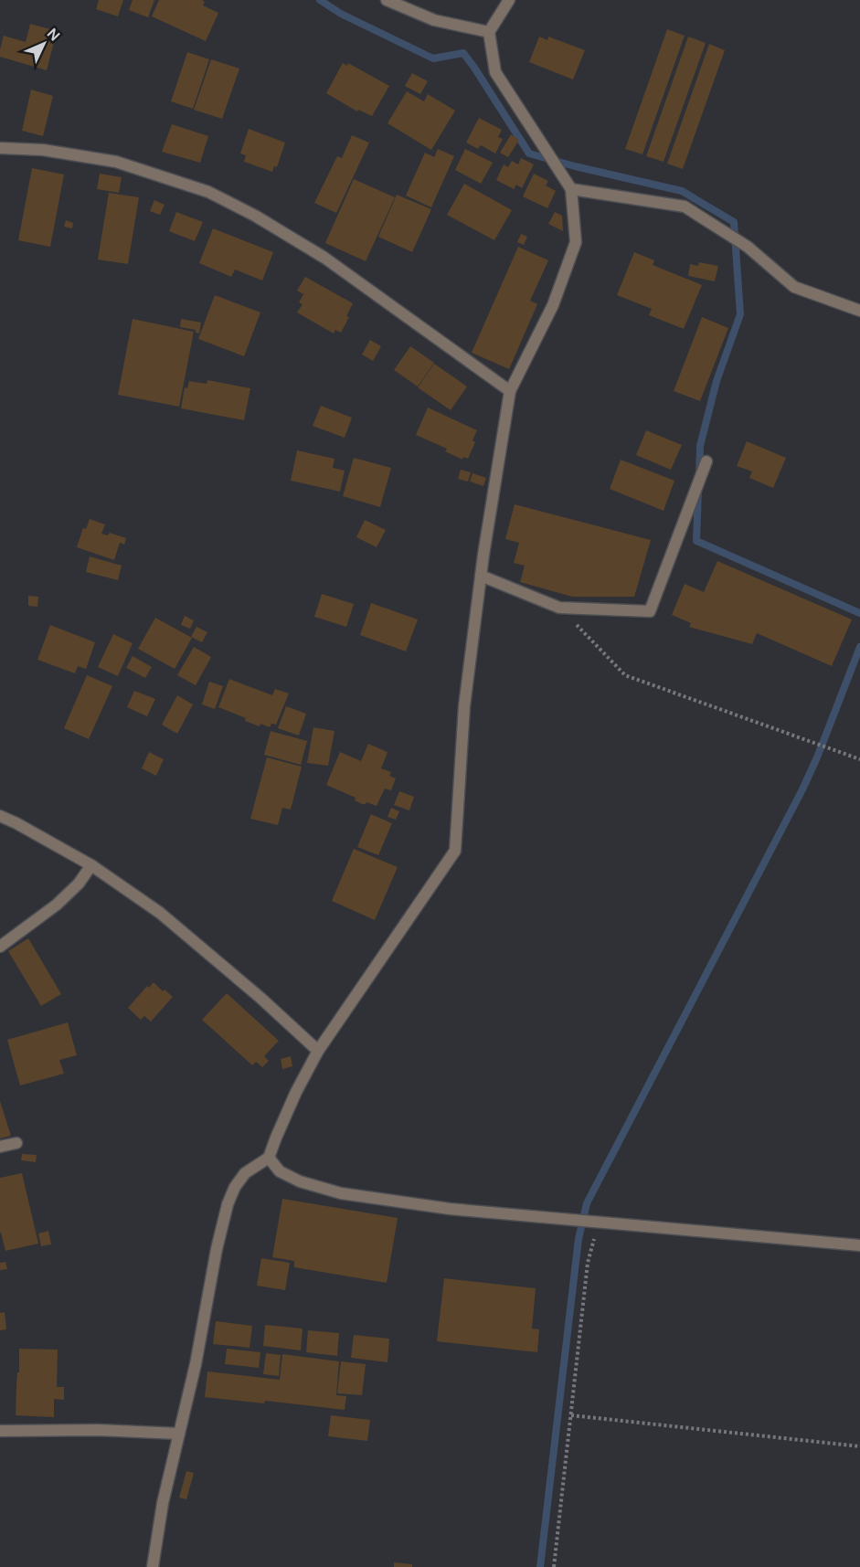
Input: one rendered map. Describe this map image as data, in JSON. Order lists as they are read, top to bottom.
{
  "north": "top right"
}
